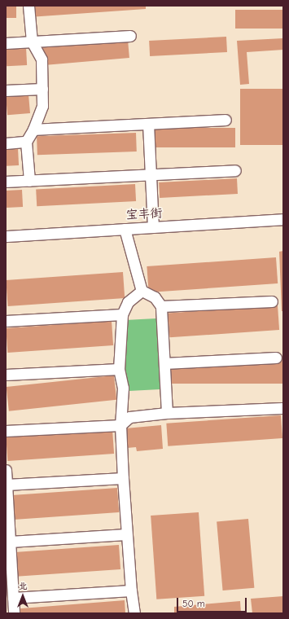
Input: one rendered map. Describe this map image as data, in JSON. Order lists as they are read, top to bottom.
{
  "streets": {
    "street": ["宝丰街"]
  },
  "scale_bar": "50 m",
  "north": "top"
}
